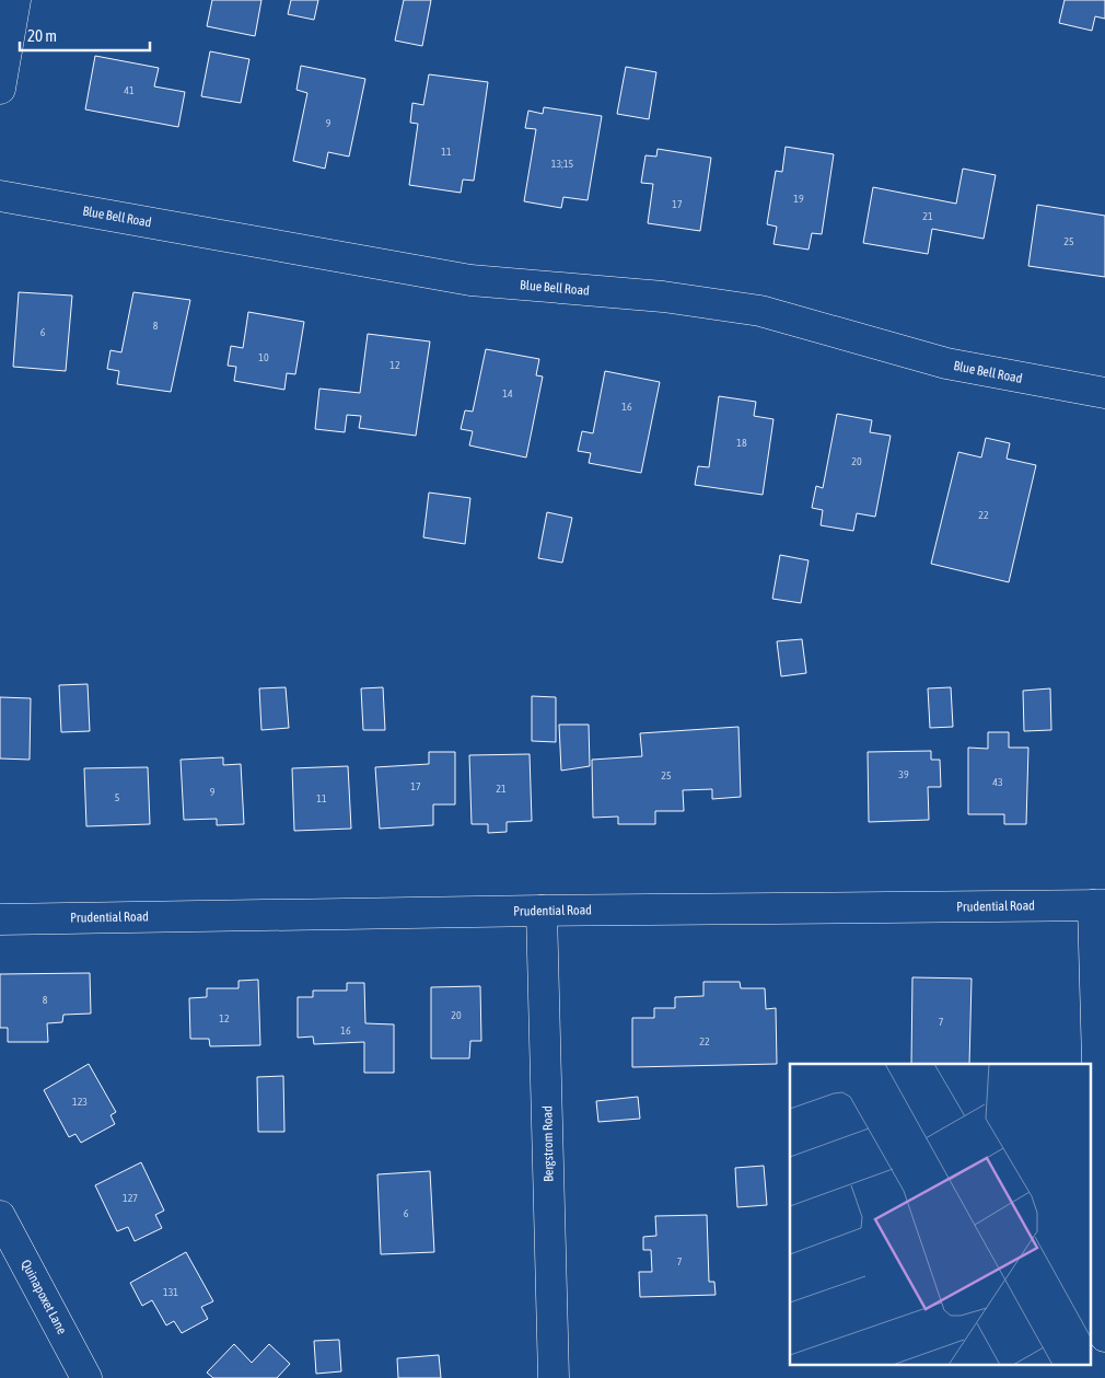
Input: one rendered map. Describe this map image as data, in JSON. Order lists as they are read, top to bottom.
{
  "streets": {
    "street": [
      "Blue Bell Road",
      "Prudential Road",
      "Bergstrom Road",
      "Quinapoxet Lane"
    ]
  },
  "crossings": [
    ["Prudential Road", "Bergstrom Road"]
  ],
  "house_numbers": [
    "41",
    "9",
    "11",
    "13;15",
    "19",
    "17",
    "21",
    "25",
    "8",
    "6",
    "10",
    "12",
    "14",
    "16",
    "18",
    "20",
    "22",
    "39",
    "25",
    "43",
    "17",
    "21",
    "9",
    "5",
    "11",
    "8",
    "20",
    "12",
    "7",
    "16",
    "22",
    "123",
    "127",
    "6",
    "7",
    "131"
  ],
  "scale_bar": "20 m"
}
